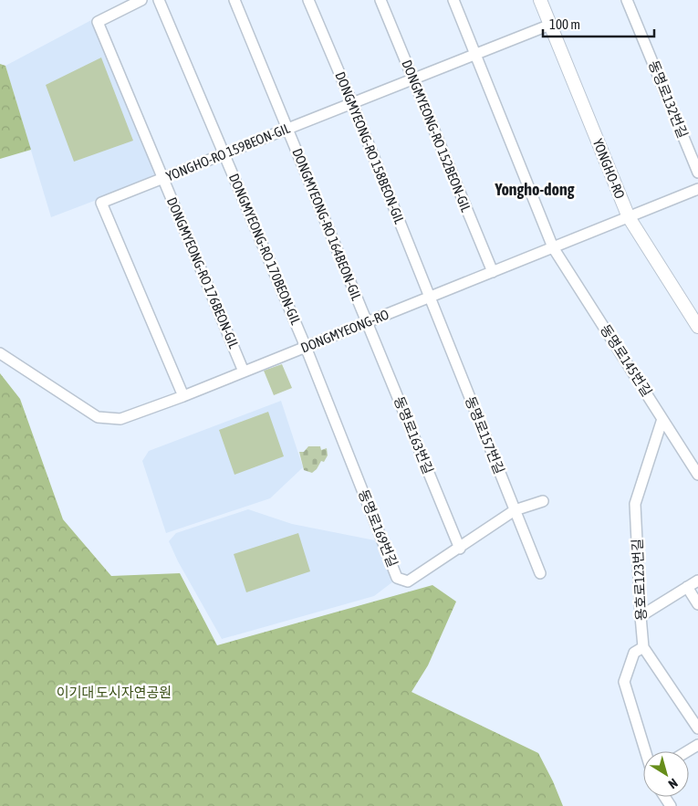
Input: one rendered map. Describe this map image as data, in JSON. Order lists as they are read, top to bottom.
{
  "streets": {
    "main road": ["YONGHO-RO"],
    "street": [
      "동명로132번길",
      "DONGMYEONG-RO 152BEON-GIL",
      "DONGMYEONG-RO 158BEON-GIL",
      "YONGHO-RO 159BEON-GIL",
      "DONGMYEONG-RO 164BEON-GIL",
      "DONGMYEONG-RO 170BEON-GIL",
      "DONGMYEONG-RO 176BEON-GIL",
      "DONGMYEONG-RO",
      "동명로145번길",
      "동명로163번길",
      "동명로157번길",
      "동명로169번길",
      "용호로123번길"
    ]
  },
  "crossings": [
    ["DONGMYEONG-RO 152BEON-GIL", "YONGHO-RO 159BEON-GIL"],
    ["DONGMYEONG-RO 152BEON-GIL", "DONGMYEONG-RO"],
    ["DONGMYEONG-RO 158BEON-GIL", "YONGHO-RO 159BEON-GIL"],
    ["DONGMYEONG-RO 158BEON-GIL", "DONGMYEONG-RO"],
    ["DONGMYEONG-RO 158BEON-GIL", "동명로157번길"],
    ["YONGHO-RO 159BEON-GIL", "YONGHO-RO"],
    ["YONGHO-RO 159BEON-GIL", "DONGMYEONG-RO 164BEON-GIL"],
    ["YONGHO-RO 159BEON-GIL", "DONGMYEONG-RO 170BEON-GIL"],
    ["YONGHO-RO 159BEON-GIL", "DONGMYEONG-RO 176BEON-GIL"],
    ["YONGHO-RO 159BEON-GIL", "DONGMYEONG-RO"],
    ["YONGHO-RO 159BEON-GIL", "동명로145번길"],
    ["YONGHO-RO", "DONGMYEONG-RO"],
    ["DONGMYEONG-RO 164BEON-GIL", "DONGMYEONG-RO"],
    ["DONGMYEONG-RO 164BEON-GIL", "동명로163번길"],
    ["DONGMYEONG-RO 170BEON-GIL", "DONGMYEONG-RO"],
    ["DONGMYEONG-RO 170BEON-GIL", "동명로169번길"],
    ["DONGMYEONG-RO 176BEON-GIL", "DONGMYEONG-RO"],
    ["DONGMYEONG-RO", "동명로145번길"],
    ["DONGMYEONG-RO", "동명로163번길"],
    ["DONGMYEONG-RO", "동명로157번길"],
    ["DONGMYEONG-RO", "동명로169번길"],
    ["동명로145번길", "용호로123번길"],
    ["동명로163번길", "동명로169번길"],
    ["동명로157번길", "동명로169번길"]
  ],
  "districts": ["Yongho-dong"],
  "parks": ["이기대 도시자연공원"],
  "scale_bar": "100 m",
  "north": "bottom right"
}
